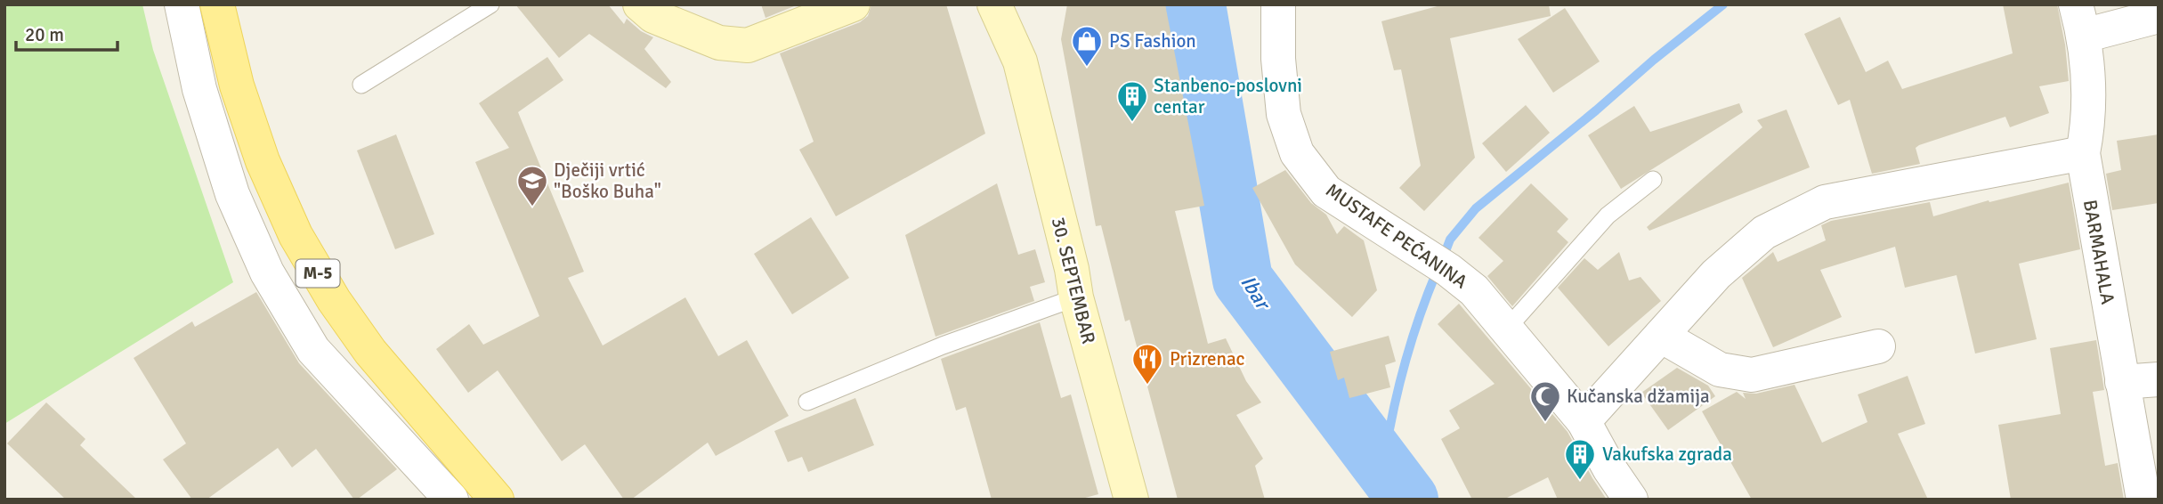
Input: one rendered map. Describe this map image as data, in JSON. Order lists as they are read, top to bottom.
{
  "streets": {
    "main road": ["M-5"],
    "street": ["MUSTAFE PEĆANINA", "BARMAHALA", "30. SEPTEMBAR"]
  },
  "water": ["Ibar"],
  "places": {
    "shop": ["PS Fashion"],
    "building": ["Stanbeno-poslovni centar", "Vakufska zgrada"],
    "school or university": ["Dječiji vrtić \"Boško Buha\""],
    "restaurant": ["Prizrenac"],
    "mosque": ["Kučanska džamija"]
  },
  "scale_bar": "20 m"
}
